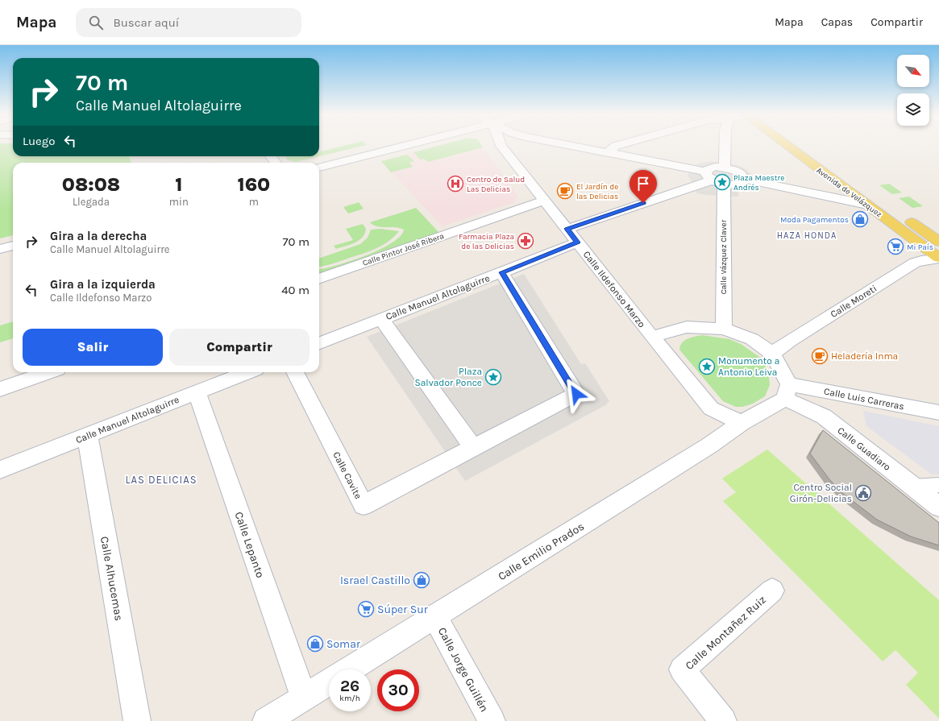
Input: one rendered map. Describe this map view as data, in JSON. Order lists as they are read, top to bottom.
{
  "streets": {
    "main road": ["Avenida de Velázquez"],
    "street": [
      "Calle Pintor José Ribera",
      "Calle Vázquez Claver",
      "Calle Ildefonso Marzo",
      "Calle Manuel Altolaguirre",
      "Calle Moreti",
      "Calle Luis Carreras",
      "Calle Guadiaro",
      "Calle Cavite",
      "Calle Lepanto",
      "Calle Emilio Prados",
      "Calle Alhucemas",
      "Calle Montañez Ruiz",
      "Calle Jorge Guillén"
    ]
  },
  "crossings": [
    ["Avenida de Velázquez", "Calle Moreti"],
    ["Calle Pintor José Ribera", "Calle Ildefonso Marzo"],
    ["Calle Ildefonso Marzo", "Calle Manuel Altolaguirre"],
    ["Calle Ildefonso Marzo", "Calle Emilio Prados"],
    ["Calle Manuel Altolaguirre", "Calle Lepanto"],
    ["Calle Manuel Altolaguirre", "Calle Alhucemas"],
    ["Calle Luis Carreras", "Calle Guadiaro"],
    ["Calle Luis Carreras", "Calle Emilio Prados"],
    ["Calle Guadiaro", "Calle Emilio Prados"],
    ["Calle Lepanto", "Calle Emilio Prados"],
    ["Calle Emilio Prados", "Calle Jorge Guillén"]
  ],
  "districts": ["HAZA HONDA", "LAS DELICIAS"],
  "places": {
    "place": ["Plaza Maestre Andrés", "Monumento a Antonio Leiva", "Plaza Salvador Ponce"],
    "hospital": ["Centro de Salud Las Delicias"],
    "cafe": ["El Jardín de las Delicias", "Heladería Inma"],
    "shop": ["Moda Pagamentos", "Israel Castillo", "Somar"],
    "pharmacy": ["Farmacia Plaza de las Delicias"],
    "supermarket": ["Mi País", "Súper Sur"],
    "public building": ["Centro Social Girón-Delicias"]
  },
  "north": "bottom right",
  "page": {
    "header": "Mapa",
    "search": "Buscar aquí",
    "nav": ["Mapa", "Capas", "Compartir"],
    "turn": ["70 m", "Calle Manuel Altolaguirre"],
    "then": "Luego",
    "eta": [
      "08:08",
      "Llegada",
      "1",
      "min",
      "160",
      "m"
    ],
    "list": [
      {
        "name": "Gira a la derecha",
        "note": "Calle Manuel Altolaguirre",
        "value": "70 m"
      },
      {
        "name": "Gira a la izquierda",
        "note": "Calle Ildefonso Marzo",
        "value": "40 m"
      }
    ],
    "buttons": ["Salir", "Compartir"],
    "speed": "26 km/h",
    "limit": "30"
  }
}
